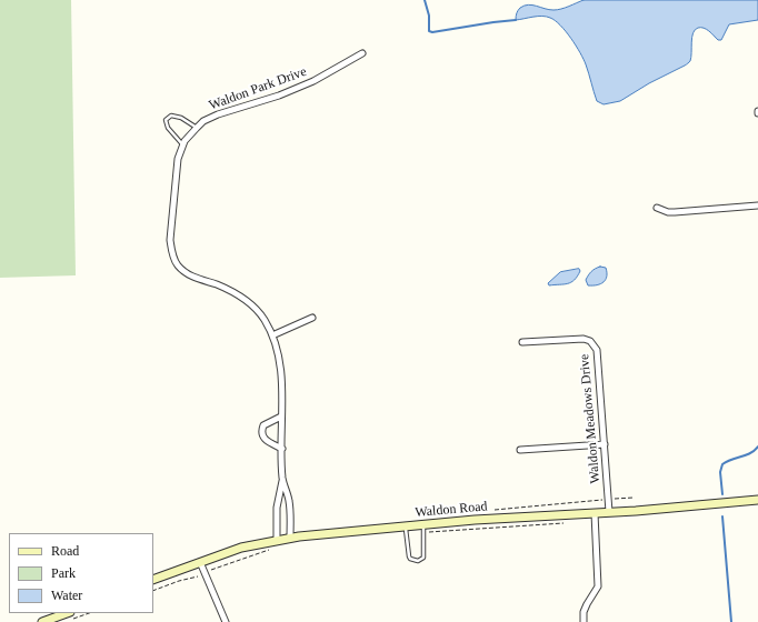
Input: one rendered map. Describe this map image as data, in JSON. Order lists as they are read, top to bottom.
{
  "streets": {
    "street": ["Waldon Park Drive", "Waldon Meadows Drive", "Waldon Road"]
  },
  "crossings": [
    ["Waldon Park Drive", "Waldon Road"],
    ["Waldon Meadows Drive", "Waldon Road"]
  ],
  "legend": ["Road", "Park", "Water"]
}
